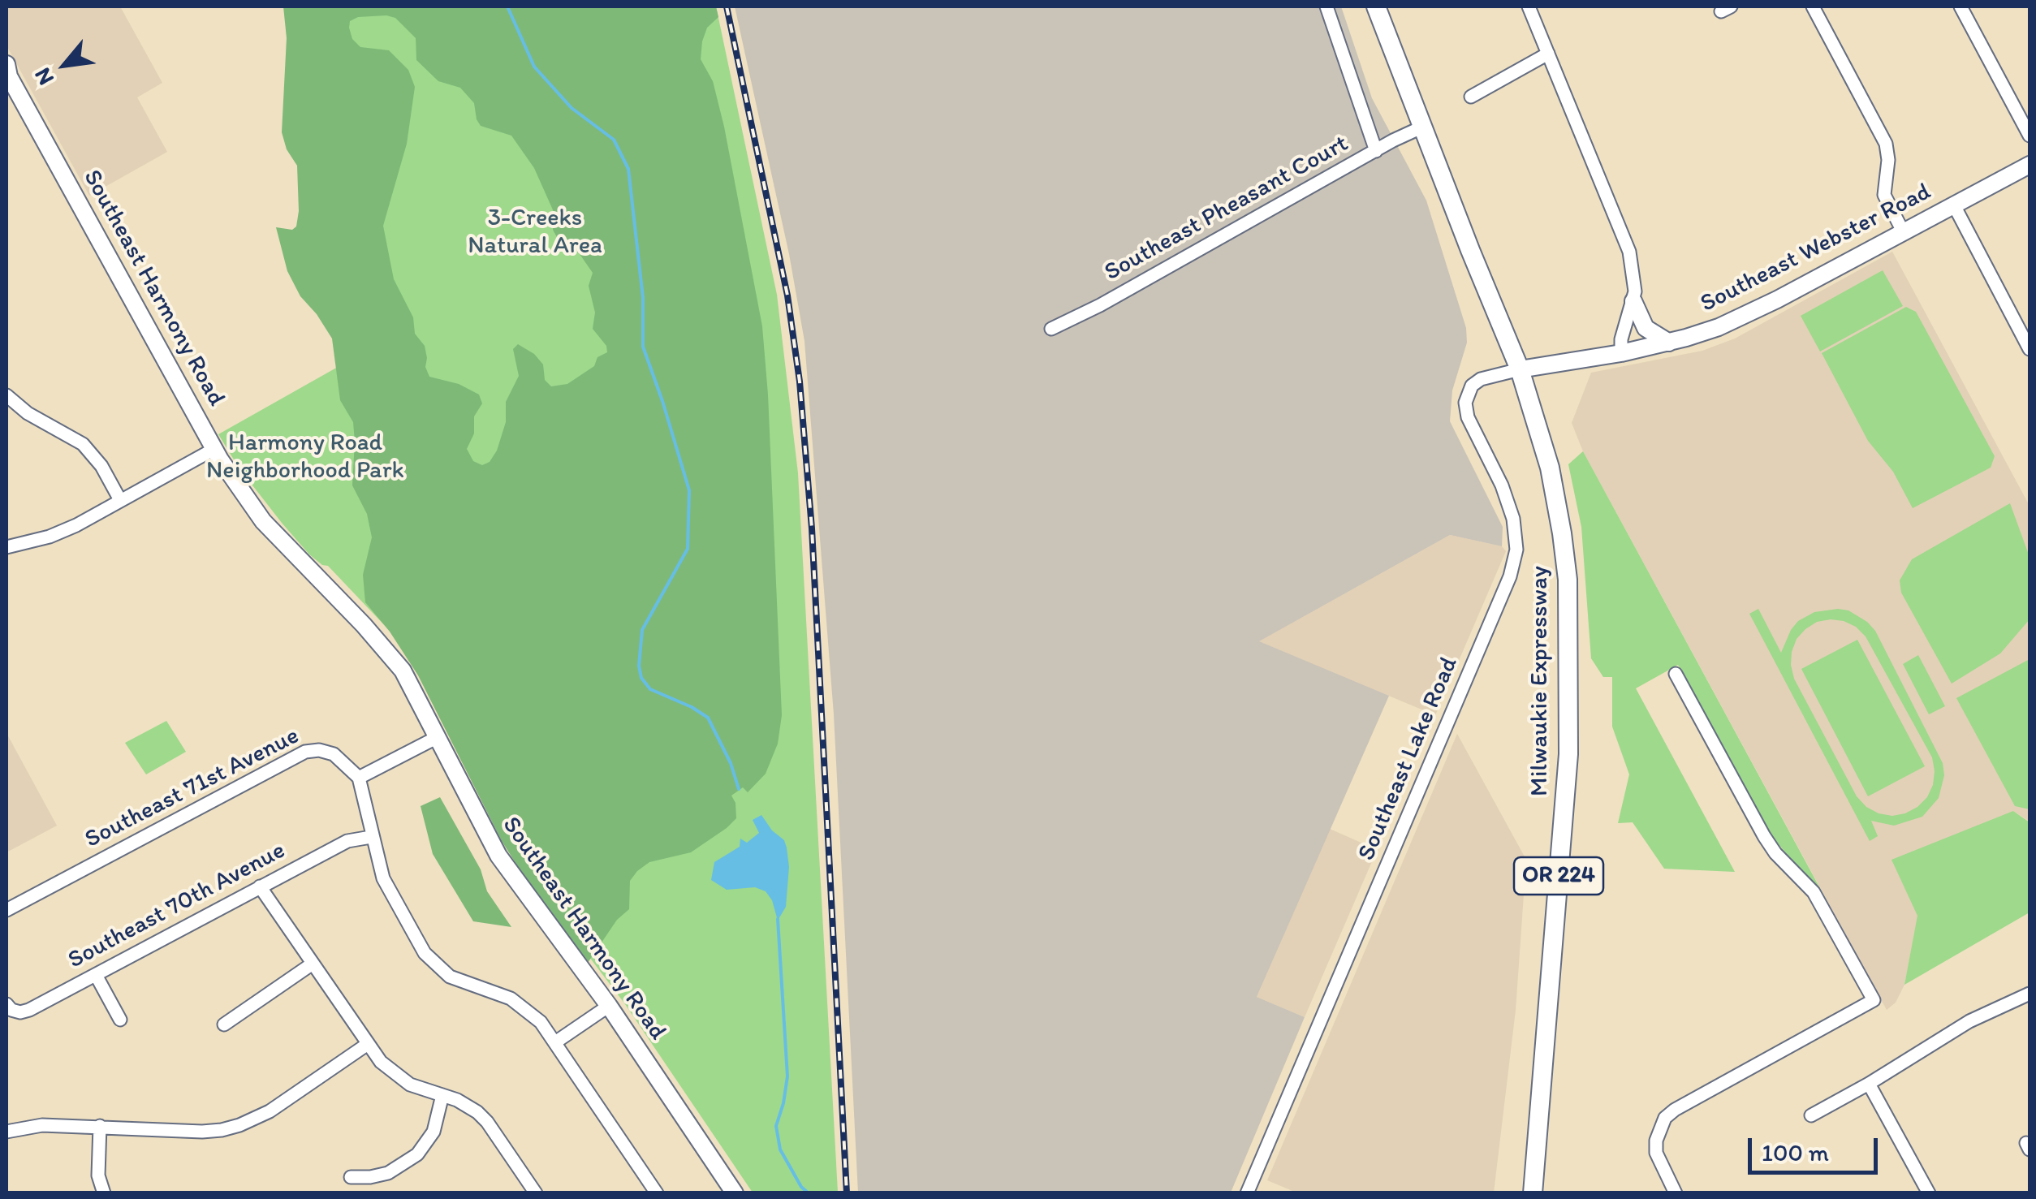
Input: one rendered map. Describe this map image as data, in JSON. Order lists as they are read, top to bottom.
{
  "streets": {
    "highway": ["Milwaukie Expressway", "OR 224"],
    "main road": ["Southeast Webster Road", "Southeast Harmony Road"],
    "street": [
      "Southeast Pheasant Court",
      "Southeast Lake Road",
      "Southeast 71st Avenue",
      "Southeast 70th Avenue"
    ]
  },
  "crossings": [
    ["Southeast Pheasant Court", "Milwaukie Expressway"],
    ["Southeast Webster Road", "Milwaukie Expressway"],
    ["Southeast Webster Road", "Southeast Lake Road"],
    ["Milwaukie Expressway", "Southeast Lake Road"]
  ],
  "parks": ["3-Creeks Natural Area", "Harmony Road Neighborhood Park"],
  "scale_bar": "100 m",
  "north": "bottom left"
}
